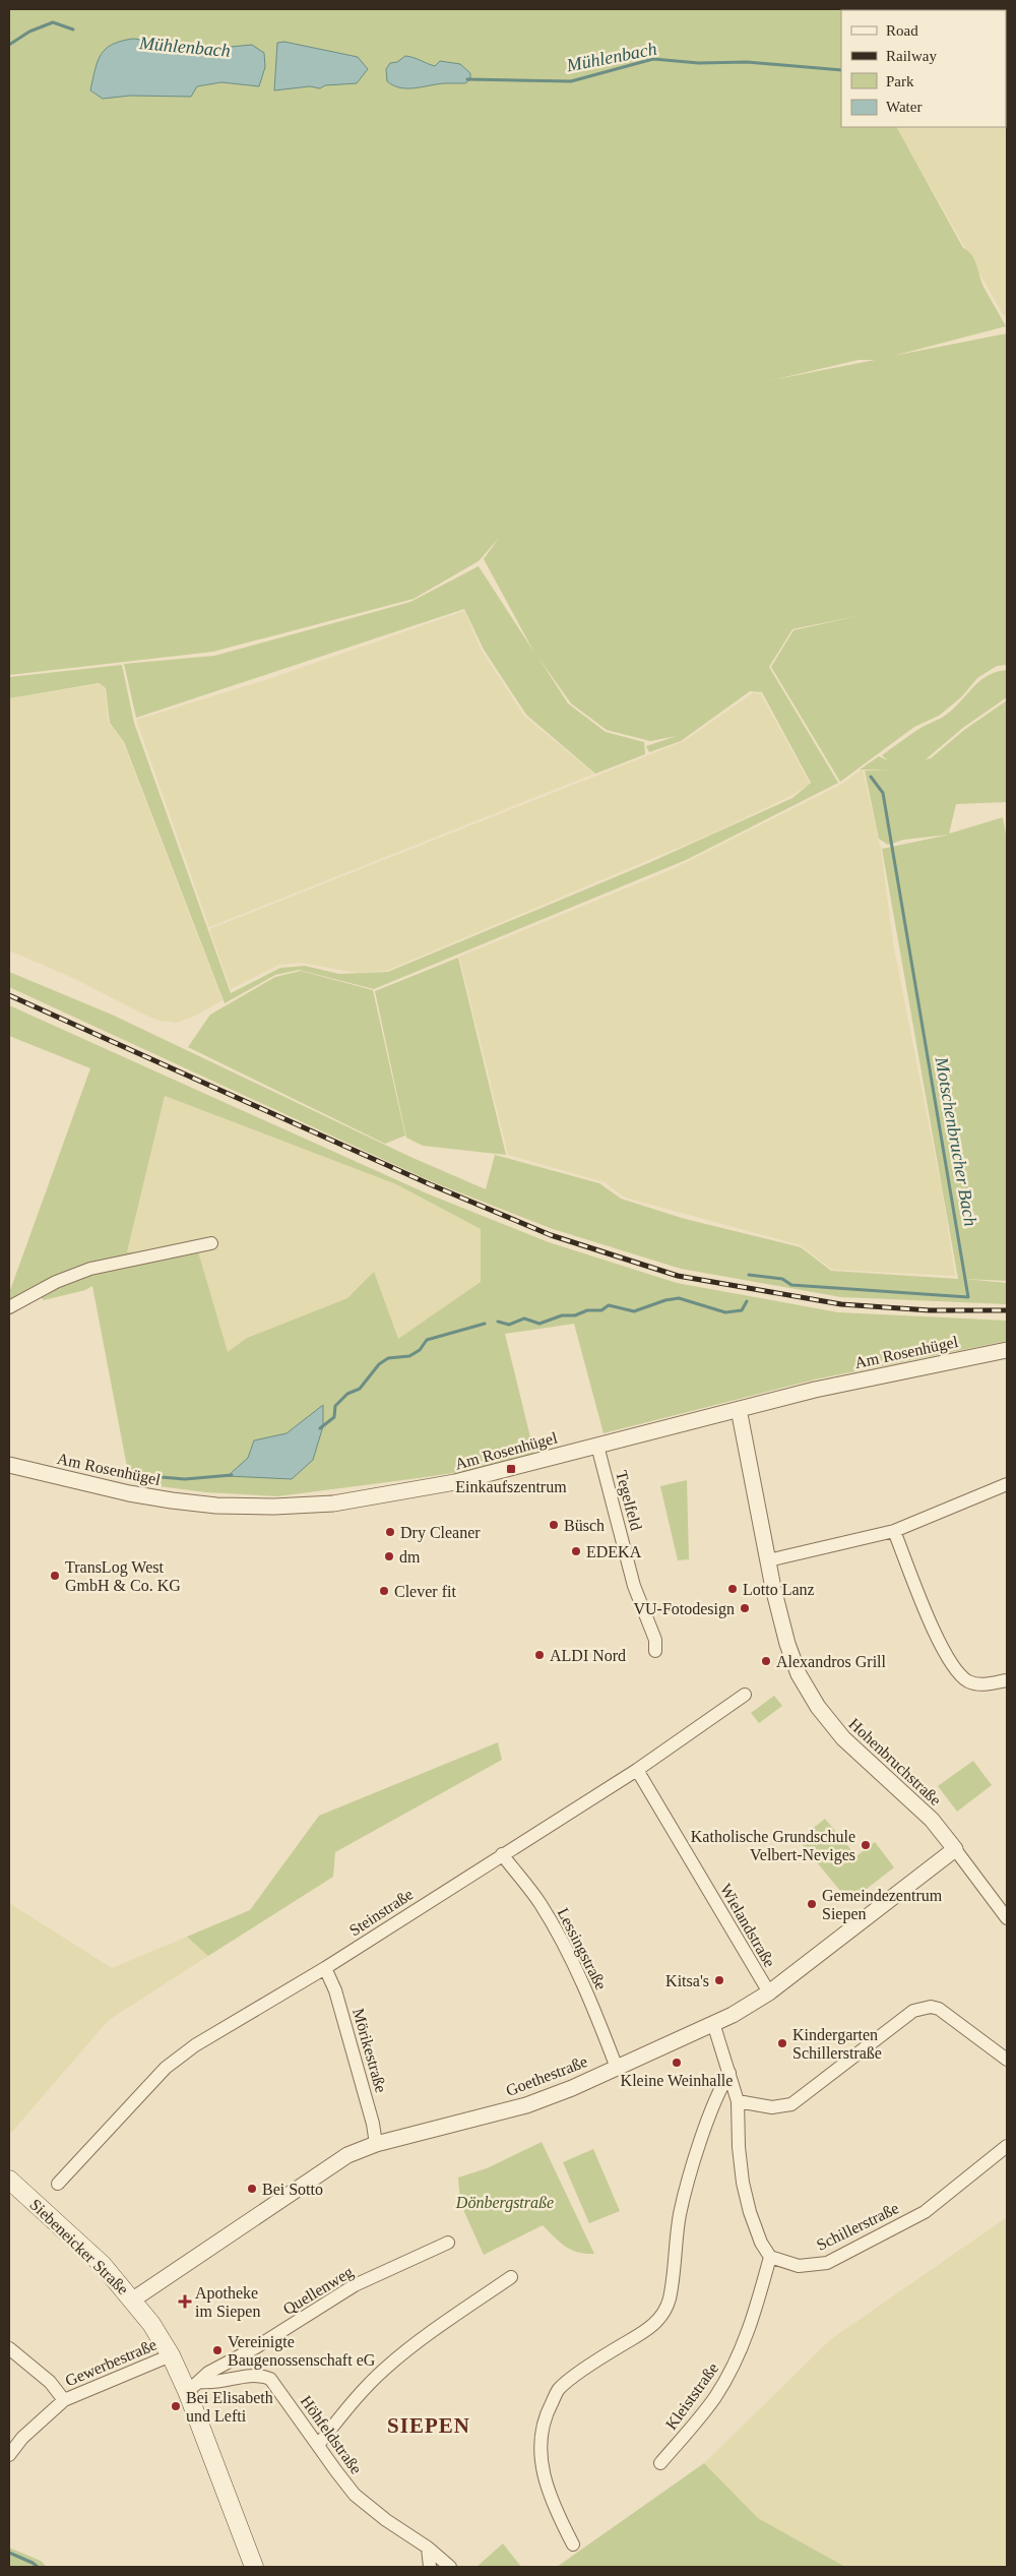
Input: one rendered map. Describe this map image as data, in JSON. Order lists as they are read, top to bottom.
{
  "streets": {
    "main road": ["Siebeneicker Straße"],
    "street": [
      "Am Rosenhügel",
      "Tegelfeld",
      "Hohenbruchstraße",
      "Steinstraße",
      "Wielandstraße",
      "Lessingstraße",
      "Mörikestraße",
      "Goethestraße",
      "Schillerstraße",
      "Quellenweg",
      "Gewerbestraße",
      "Kleiststraße",
      "Höhfeldstraße"
    ]
  },
  "crossings": [
    ["Am Rosenhügel", "Tegelfeld"],
    ["Am Rosenhügel", "Hohenbruchstraße"],
    ["Hohenbruchstraße", "Goethestraße"],
    ["Steinstraße", "Wielandstraße"],
    ["Steinstraße", "Lessingstraße"],
    ["Steinstraße", "Mörikestraße"],
    ["Wielandstraße", "Goethestraße"],
    ["Lessingstraße", "Goethestraße"],
    ["Mörikestraße", "Goethestraße"],
    ["Goethestraße", "Siebeneicker Straße"],
    ["Schillerstraße", "Kleiststraße"],
    ["Siebeneicker Straße", "Quellenweg"],
    ["Siebeneicker Straße", "Gewerbestraße"],
    ["Siebeneicker Straße", "Höhfeldstraße"],
    ["Quellenweg", "Höhfeldstraße"]
  ],
  "districts": ["SIEPEN"],
  "water": ["Mühlenbach", "Motschenbrucher Bach"],
  "parks": ["Dönbergstraße"],
  "places": {
    "transit": ["Einkaufszentrum"],
    "other": [
      "Büsch",
      "Dry Cleaner",
      "EDEKA",
      "dm",
      "TransLog West GmbH & Co. KG",
      "Lotto Lanz",
      "Clever fit",
      "VU-Fotodesign",
      "ALDI Nord",
      "Alexandros Grill",
      "Katholische Grundschule Velbert-Neviges",
      "Gemeindezentrum Siepen",
      "Kitsa's",
      "Kindergarten Schillerstraße",
      "Kleine Weinhalle",
      "Bei Sotto",
      "Vereinigte Baugenossenschaft eG",
      "Bei Elisabeth und Lefti"
    ],
    "health": ["Apotheke im Siepen"]
  },
  "legend": [
    "Road",
    "Railway",
    "Park",
    "Water"
  ]
}
